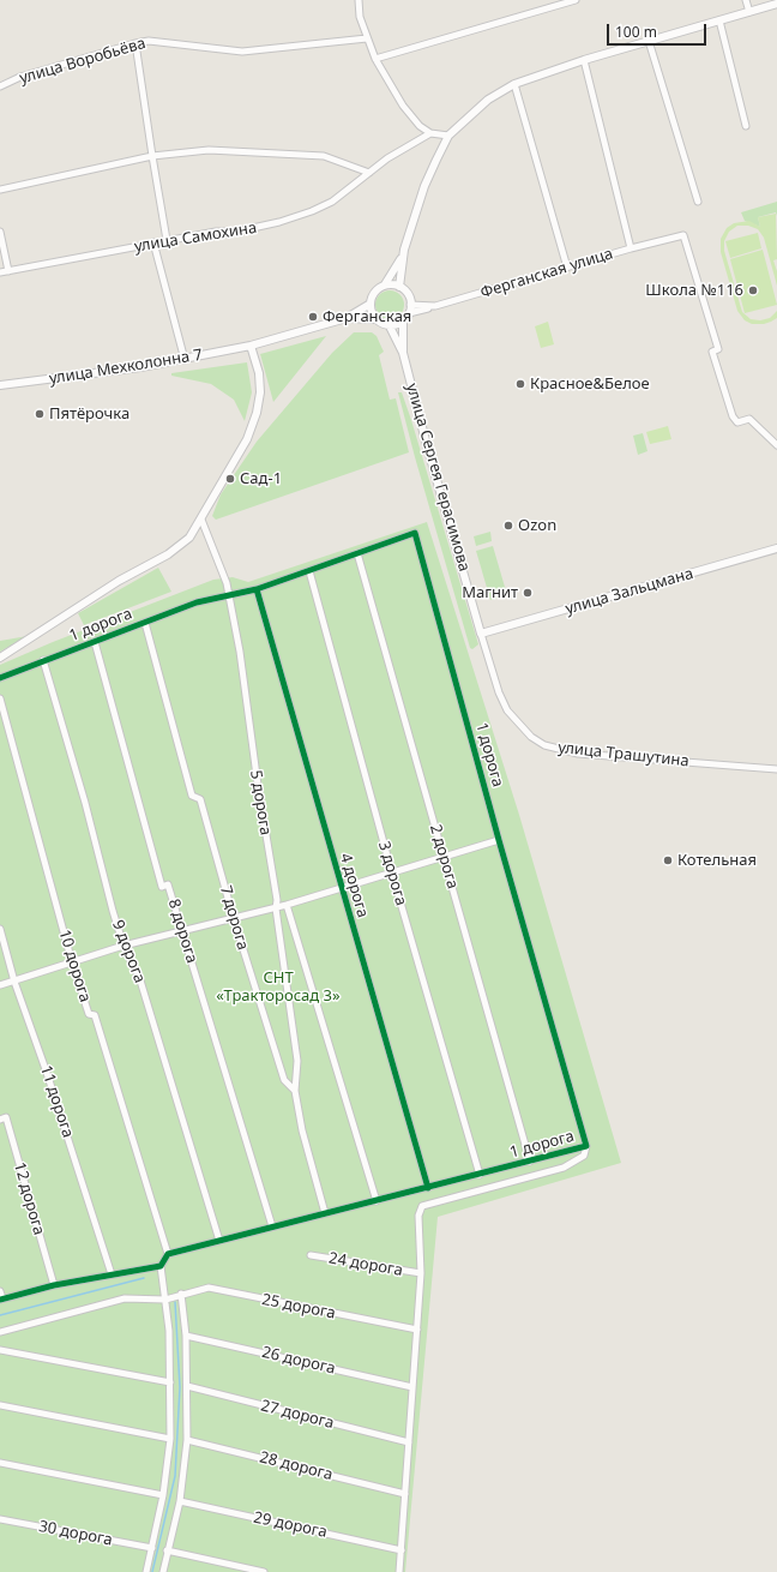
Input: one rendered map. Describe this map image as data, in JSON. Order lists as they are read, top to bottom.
{
  "streets": {
    "street": [
      "улица Воробьёва",
      "улица Самохина",
      "Ферганская улица",
      "улица Мехколонна 7",
      "улица Сергея Герасимова",
      "улица Зальцмана",
      "1 дорога",
      "улица Трашутина",
      "5 дорога",
      "2 дорога",
      "3 дорога",
      "4 дорога",
      "7 дорога",
      "8 дорога",
      "9 дорога",
      "10 дорога",
      "11 дорога",
      "12 дорога",
      "24 дорога",
      "25 дорога",
      "26 дорога",
      "27 дорога",
      "28 дорога",
      "29 дорога",
      "30 дорога"
    ]
  },
  "crossings": [
    ["Ферганская улица", "улица Сергея Герасимова"],
    ["улица Сергея Герасимова", "улица Зальцмана"],
    ["улица Сергея Герасимова", "улица Трашутина"],
    ["улица Зальцмана", "улица Трашутина"],
    ["1 дорога", "5 дорога"],
    ["1 дорога", "2 дорога"],
    ["1 дорога", "3 дорога"],
    ["1 дорога", "4 дорога"],
    ["1 дорога", "7 дорога"],
    ["1 дорога", "8 дорога"],
    ["1 дорога", "9 дорога"],
    ["1 дорога", "10 дорога"],
    ["5 дорога", "7 дорога"]
  ],
  "parks": ["СНТ «Тракторосад 3»"],
  "places": [
    "Школа №116",
    "Ферганская",
    "Красное&Белое",
    "Пятёрочка",
    "Сад-1",
    "Ozon",
    "Магнит",
    "Котельная"
  ],
  "scale_bar": "100 m"
}
